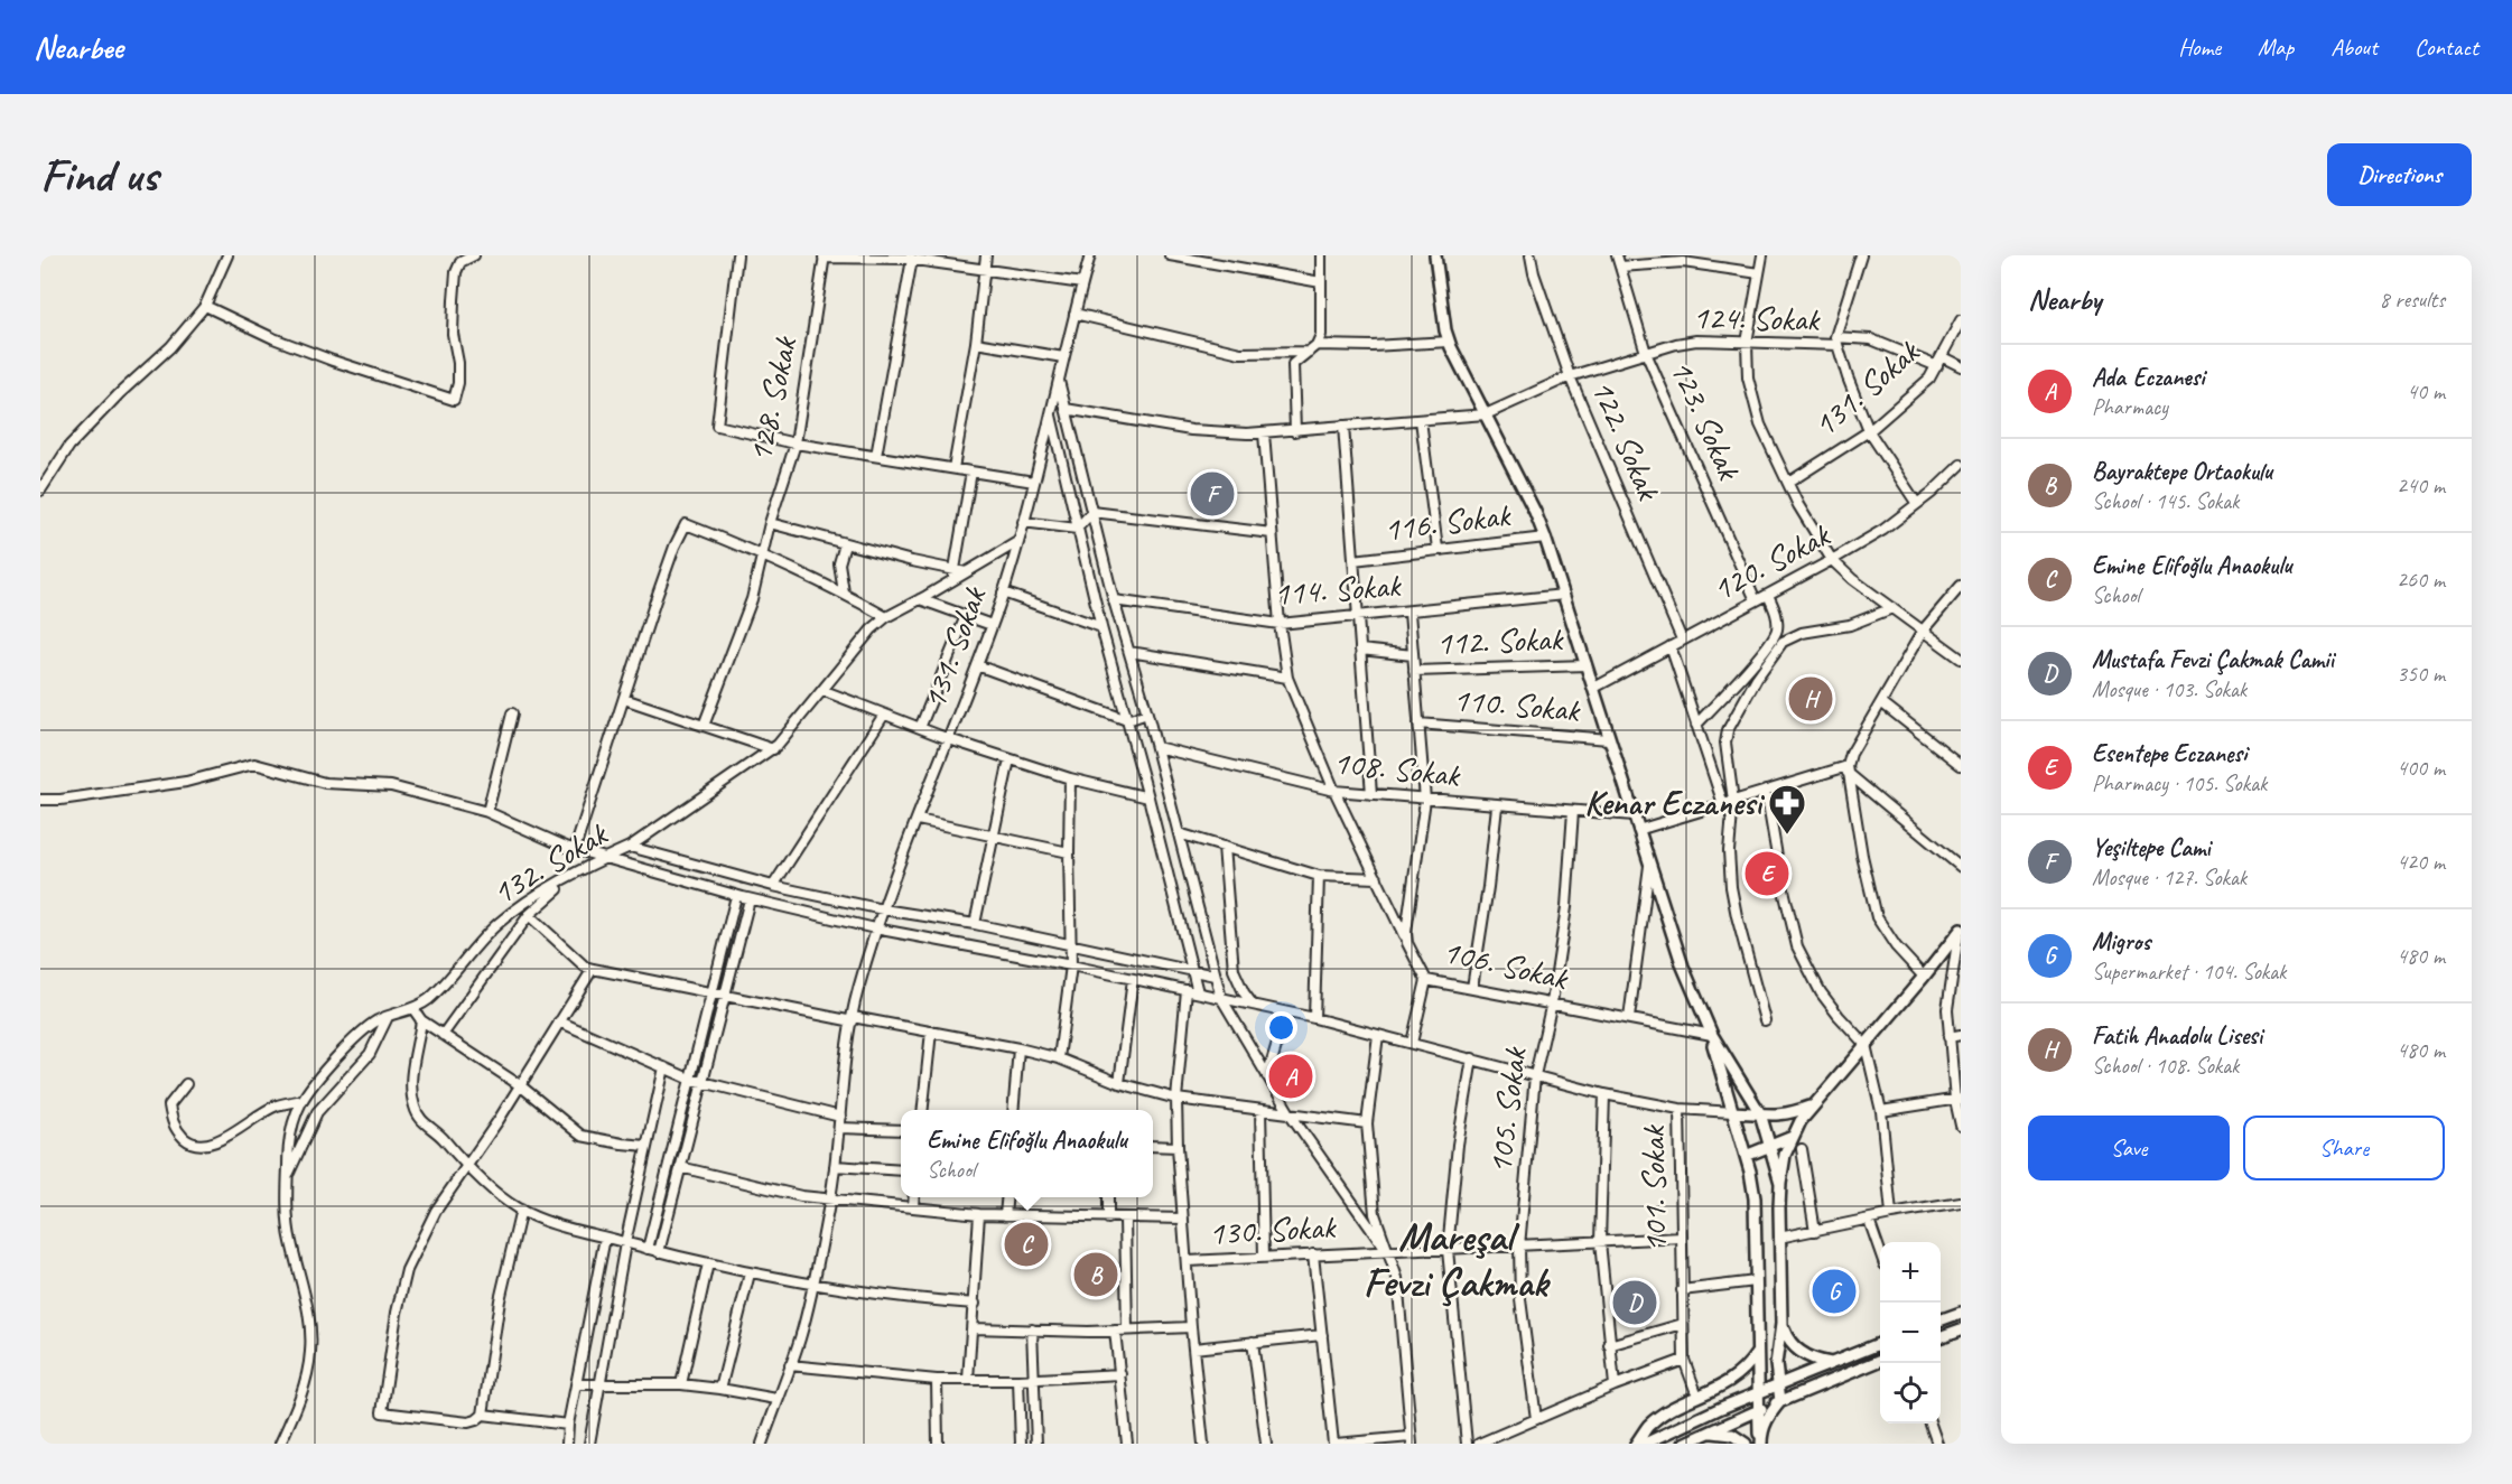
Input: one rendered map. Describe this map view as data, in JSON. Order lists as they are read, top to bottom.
{
  "streets": {
    "street": [
      "124. Sokak",
      "131. Sokak",
      "128. Sokak",
      "123. Sokak",
      "122. Sokak",
      "116. Sokak",
      "120. Sokak",
      "114. Sokak",
      "112. Sokak",
      "110. Sokak",
      "108. Sokak",
      "132. Sokak",
      "106. Sokak",
      "105. Sokak",
      "101. Sokak",
      "130. Sokak"
    ]
  },
  "crossings": [
    ["124. Sokak", "131. Sokak"],
    ["124. Sokak", "123. Sokak"],
    ["124. Sokak", "122. Sokak"],
    ["123. Sokak", "120. Sokak"],
    ["122. Sokak", "120. Sokak"],
    ["114. Sokak", "106. Sokak"],
    ["112. Sokak", "106. Sokak"],
    ["110. Sokak", "106. Sokak"],
    ["108. Sokak", "106. Sokak"],
    ["108. Sokak", "105. Sokak"],
    ["106. Sokak", "105. Sokak"],
    ["105. Sokak", "130. Sokak"],
    ["101. Sokak", "130. Sokak"]
  ],
  "districts": ["Mareşal Fevzi Çakmak"],
  "places": {
    "pharmacy": ["Kenar Eczanesi"]
  },
  "page": {
    "header": "Nearbee",
    "nav": [
      "Home",
      "Map",
      "About",
      "Contact"
    ],
    "buttons": [
      "Directions",
      ["Save", "Share"]
    ],
    "title": "Find us",
    "heading": ["Nearby", "8 results"],
    "list": [
      {
        "mark": "A",
        "name": "Ada Eczanesi",
        "note": "Pharmacy",
        "value": "40 m"
      },
      {
        "mark": "B",
        "name": "Bayraktepe Ortaokulu",
        "note": "School · 145. Sokak",
        "value": "240 m"
      },
      {
        "mark": "C",
        "name": "Emine Elifoğlu Anaokulu",
        "note": "School",
        "value": "260 m"
      },
      {
        "mark": "D",
        "name": "Mustafa Fevzi Çakmak Camii",
        "note": "Mosque · 103. Sokak",
        "value": "350 m"
      },
      {
        "mark": "E",
        "name": "Esentepe Eczanesi",
        "note": "Pharmacy · 105. Sokak",
        "value": "400 m"
      },
      {
        "mark": "F",
        "name": "Yeşiltepe Cami",
        "note": "Mosque · 127. Sokak",
        "value": "420 m"
      },
      {
        "mark": "G",
        "name": "Migros",
        "note": "Supermarket · 104. Sokak",
        "value": "480 m"
      },
      {
        "mark": "H",
        "name": "Fatih Anadolu Lisesi",
        "note": "School · 108. Sokak",
        "value": "480 m"
      }
    ],
    "pins": [
      "F",
      "H",
      "E",
      "A",
      "C",
      "B",
      "G",
      "D"
    ],
    "popup": ["Emine Elifoğlu Anaokulu", "School"],
    "map_buttons": ["+", "−"]
  }
}
